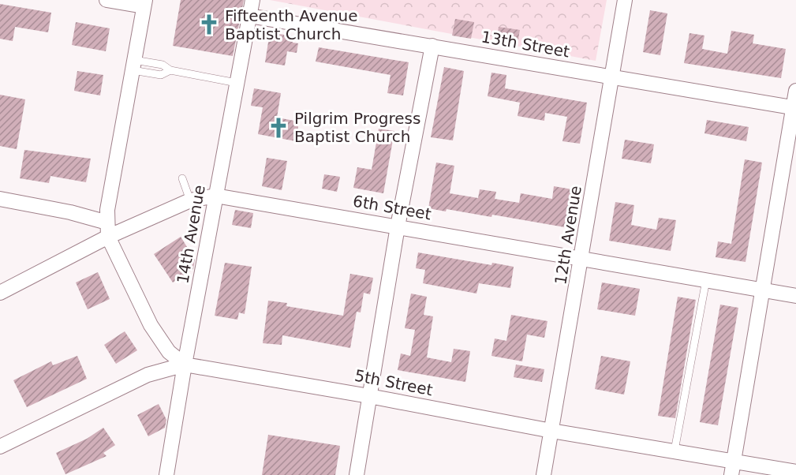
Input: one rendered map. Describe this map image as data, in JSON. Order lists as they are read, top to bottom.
{
  "streets": {
    "street": [
      "13th Street",
      "6th Street",
      "14th Avenue",
      "12th Avenue",
      "5th Street"
    ]
  },
  "crossings": [
    ["13th Street", "14th Avenue"],
    ["13th Street", "12th Avenue"],
    ["6th Street", "14th Avenue"],
    ["6th Street", "12th Avenue"],
    ["14th Avenue", "5th Street"],
    ["12th Avenue", "5th Street"]
  ],
  "places": {
    "church": ["Fifteenth Avenue Baptist Church", "Pilgrim Progress Baptist Church"]
  }
}
